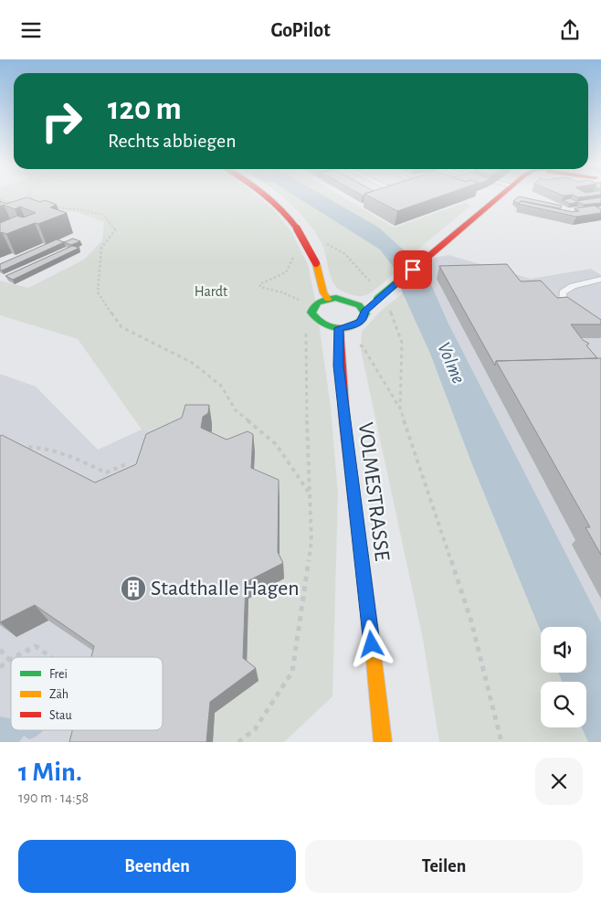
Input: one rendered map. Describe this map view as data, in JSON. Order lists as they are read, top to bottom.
{
  "streets": {
    "main road": ["VOLMESTRASSE"]
  },
  "water": ["Volme"],
  "parks": ["Hardt"],
  "places": {
    "building": ["Stadthalle Hagen"]
  },
  "legend": ["Frei", "Zäh", "Stau"],
  "page": {
    "header": "GoPilot",
    "turn": ["120 m", "Rechts abbiegen"],
    "heading": ["1 Min.", "190 m · 14:58"],
    "buttons": ["Beenden", "Teilen"]
  }
}
